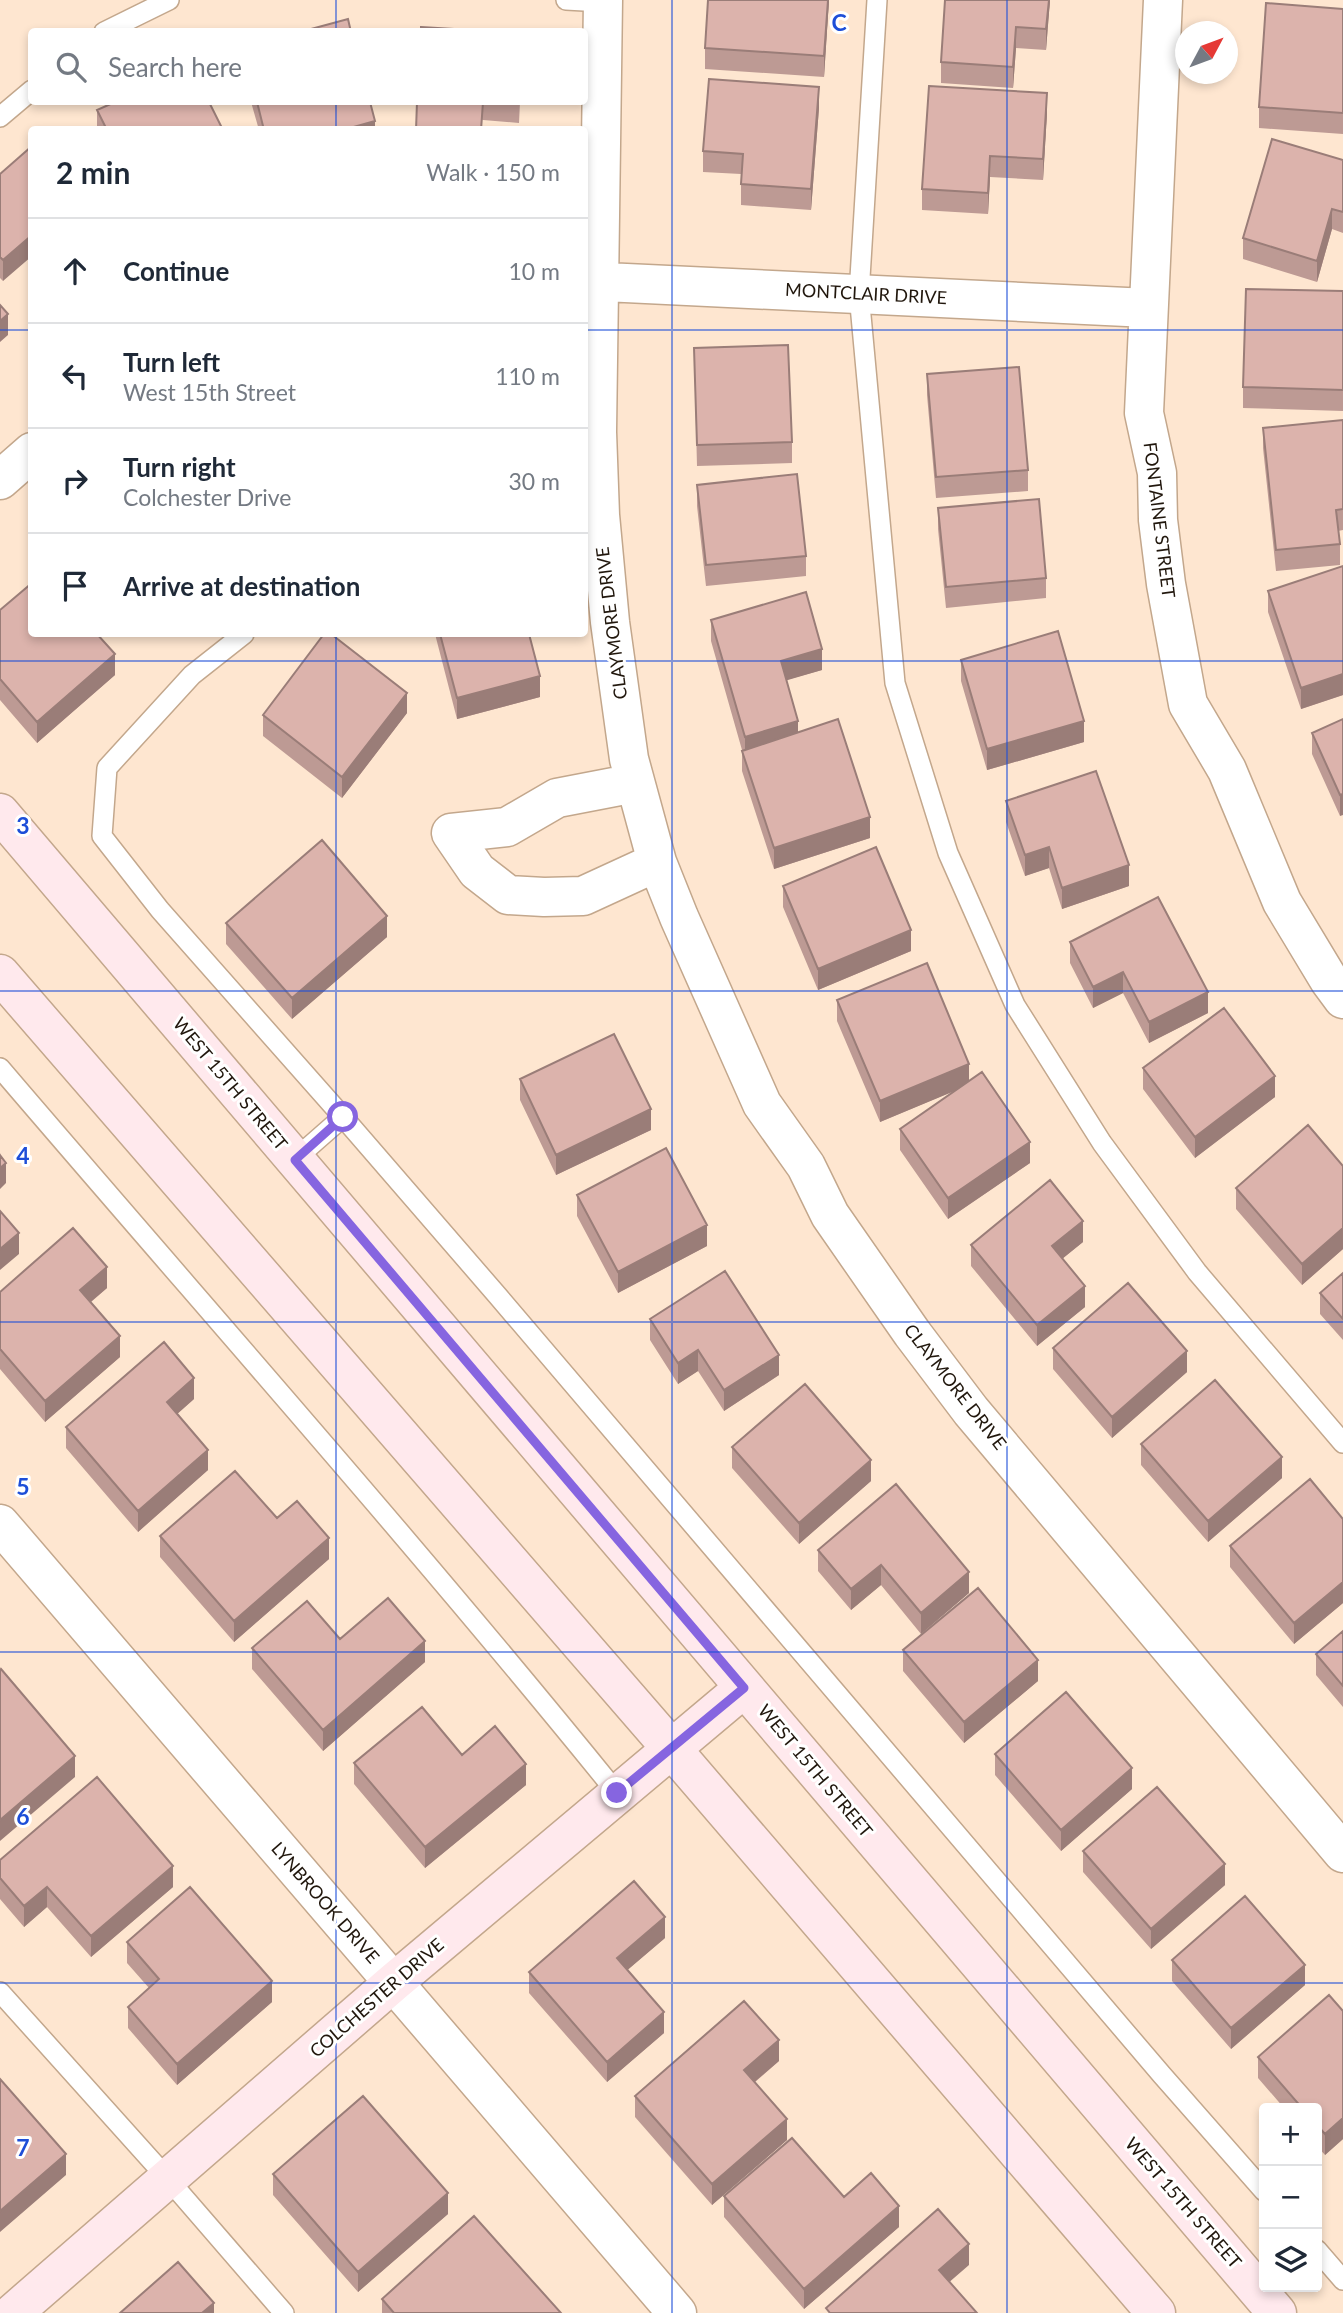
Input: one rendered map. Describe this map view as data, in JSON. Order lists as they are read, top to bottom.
{
  "streets": {
    "main road": ["WEST 15TH STREET", "COLCHESTER DRIVE"],
    "street": [
      "MONTCLAIR DRIVE",
      "FONTAINE STREET",
      "CLAYMORE DRIVE",
      "LYNBROOK DRIVE"
    ]
  },
  "crossings": [
    ["MONTCLAIR DRIVE", "FONTAINE STREET"],
    ["MONTCLAIR DRIVE", "CLAYMORE DRIVE"],
    ["WEST 15TH STREET", "COLCHESTER DRIVE"],
    ["LYNBROOK DRIVE", "COLCHESTER DRIVE"]
  ],
  "north": "top right",
  "page": {
    "search": "Search here",
    "heading": ["2 min", "Walk · 150 m"],
    "list": [
      ["Continue", "10 m"],
      ["Turn left", "West 15th Street", "110 m"],
      ["Turn right", "Colchester Drive", "30 m"],
      "Arrive at destination"
    ],
    "map_buttons": ["+", "−"]
  },
  "grid": {
    "columns": ["C"],
    "rows": [
      "3",
      "4",
      "5",
      "6",
      "7"
    ]
  }
}
